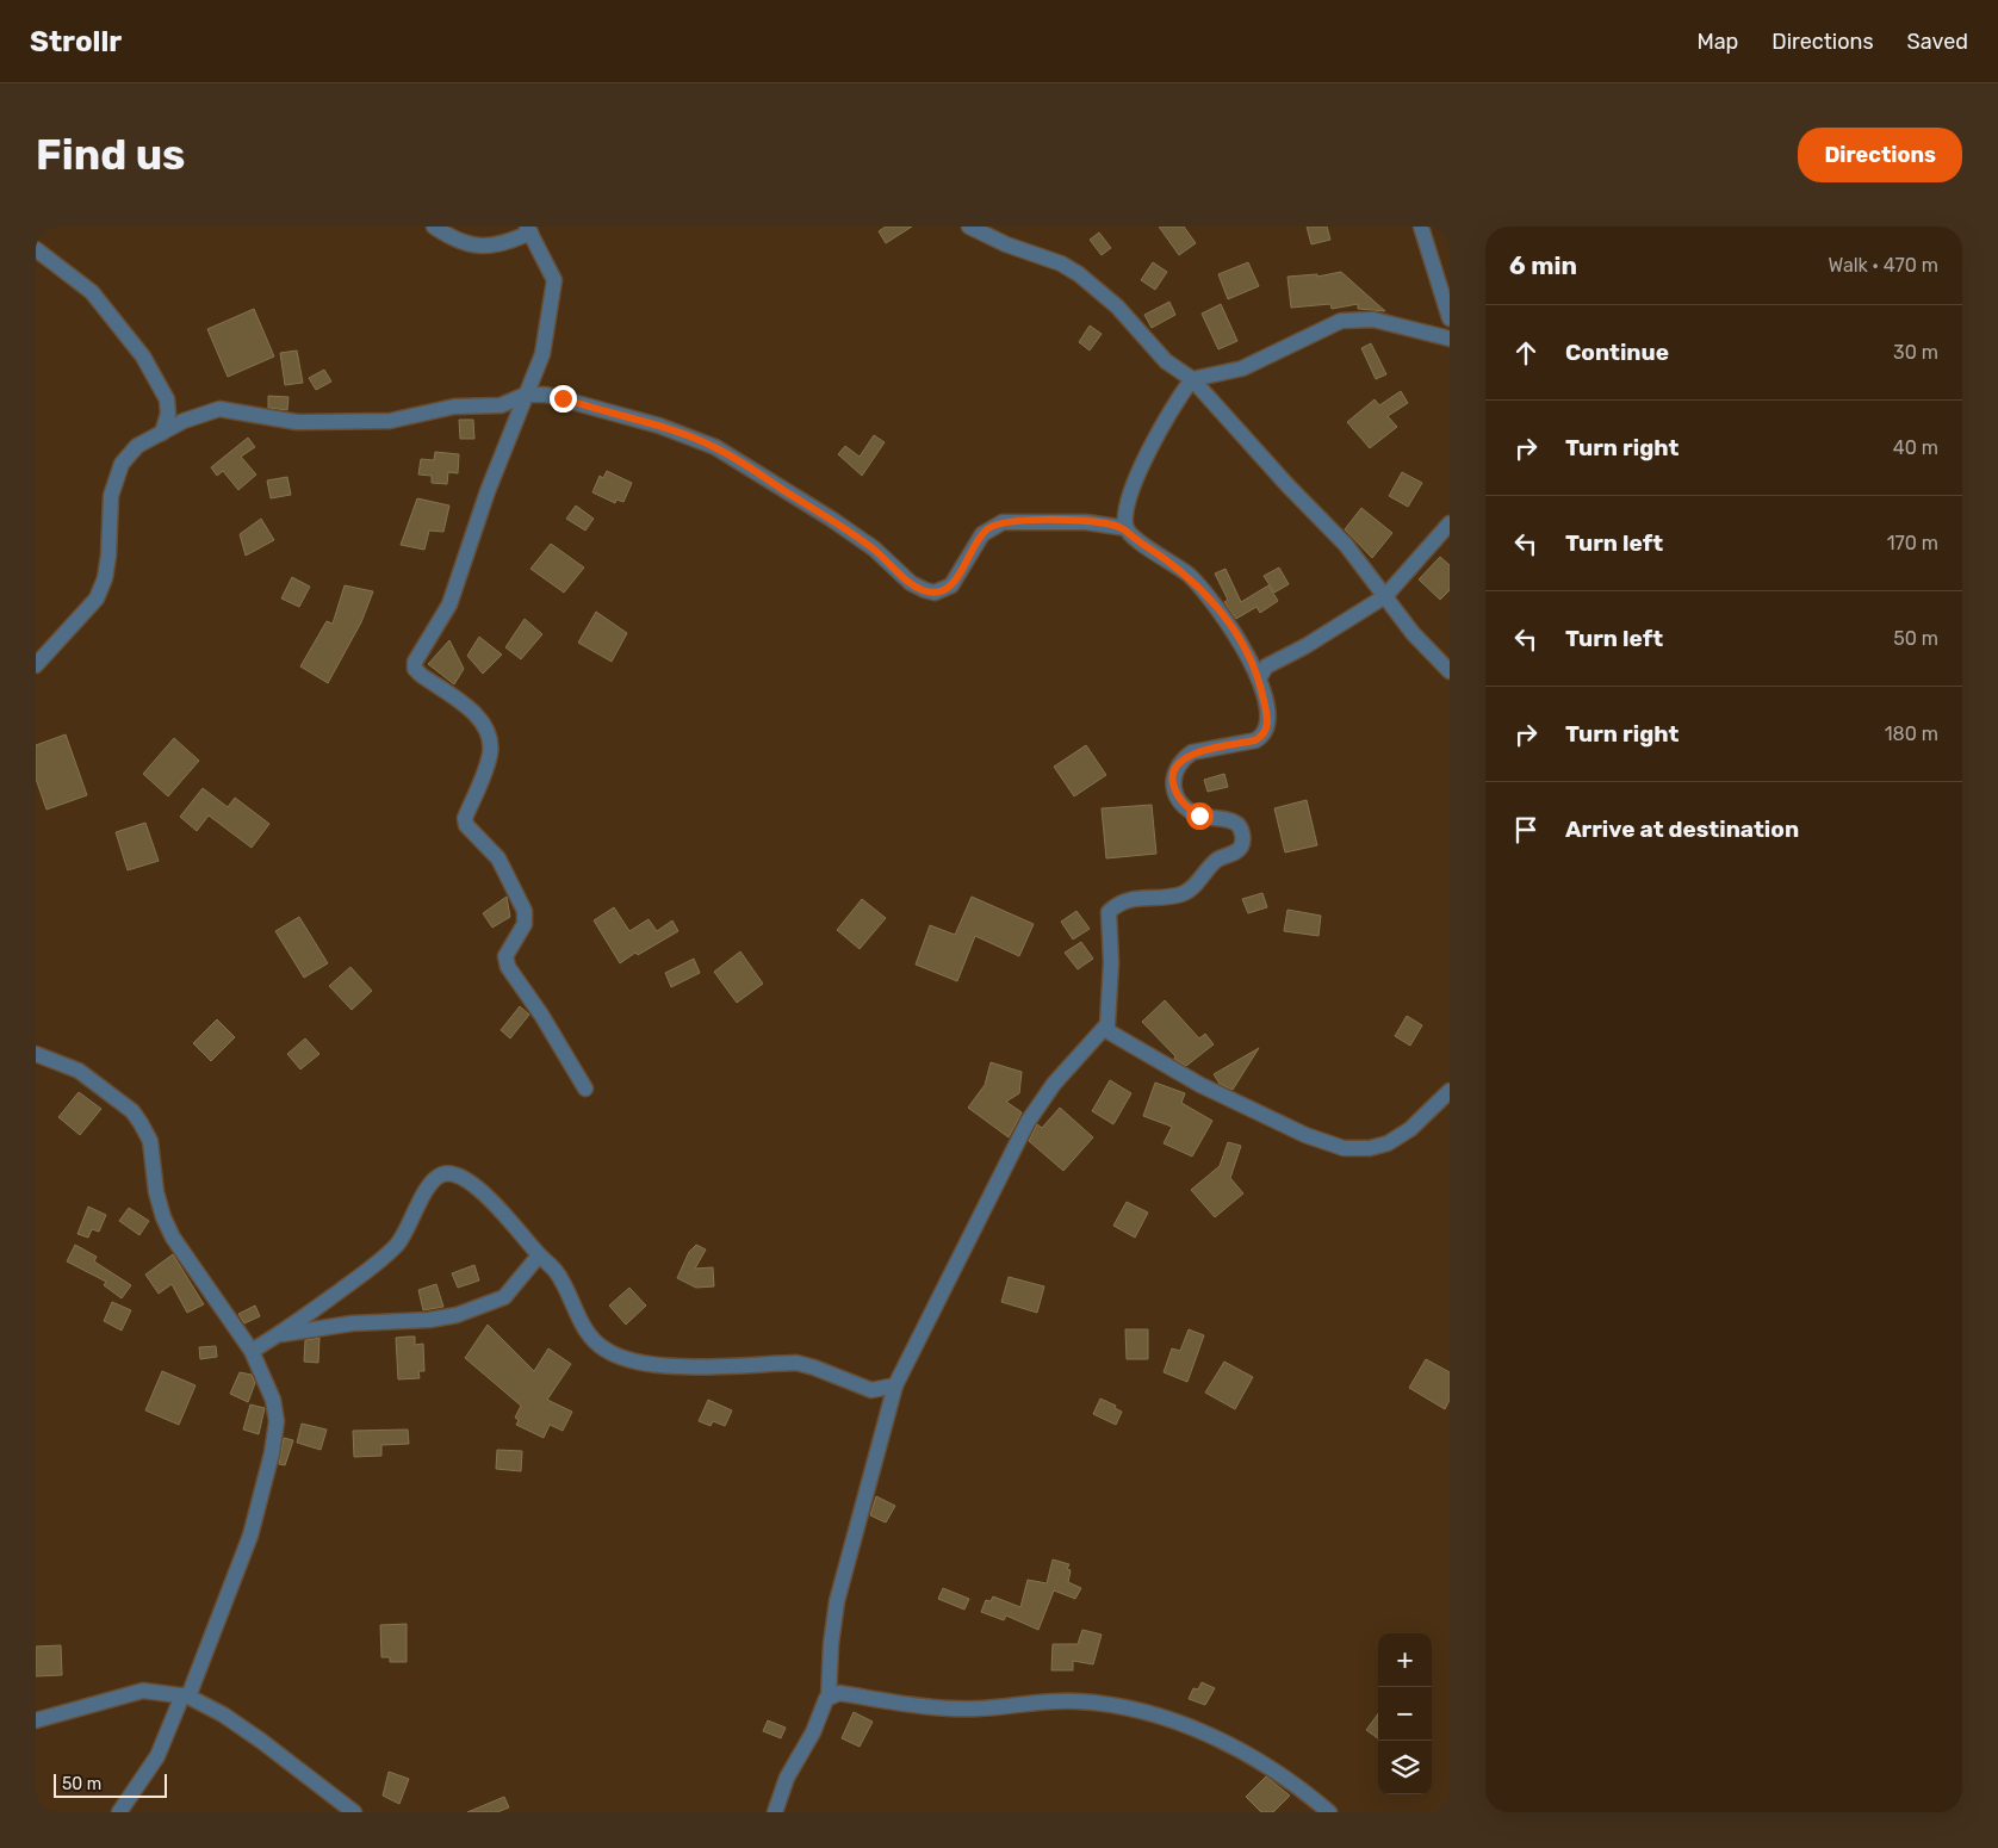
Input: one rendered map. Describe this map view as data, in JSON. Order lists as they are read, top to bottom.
{
  "scale_bar": "50 m",
  "page": {
    "header": "Strollr",
    "nav": ["Map", "Directions", "Saved"],
    "buttons": "Directions",
    "title": "Find us",
    "heading": ["6 min", "Walk · 470 m"],
    "list": [
      ["Continue", "30 m"],
      ["Turn right", "40 m"],
      ["Turn left", "170 m"],
      ["Turn left", "50 m"],
      ["Turn right", "180 m"],
      "Arrive at destination"
    ],
    "map_buttons": ["+", "−"],
    "scale": "50 m"
  }
}
